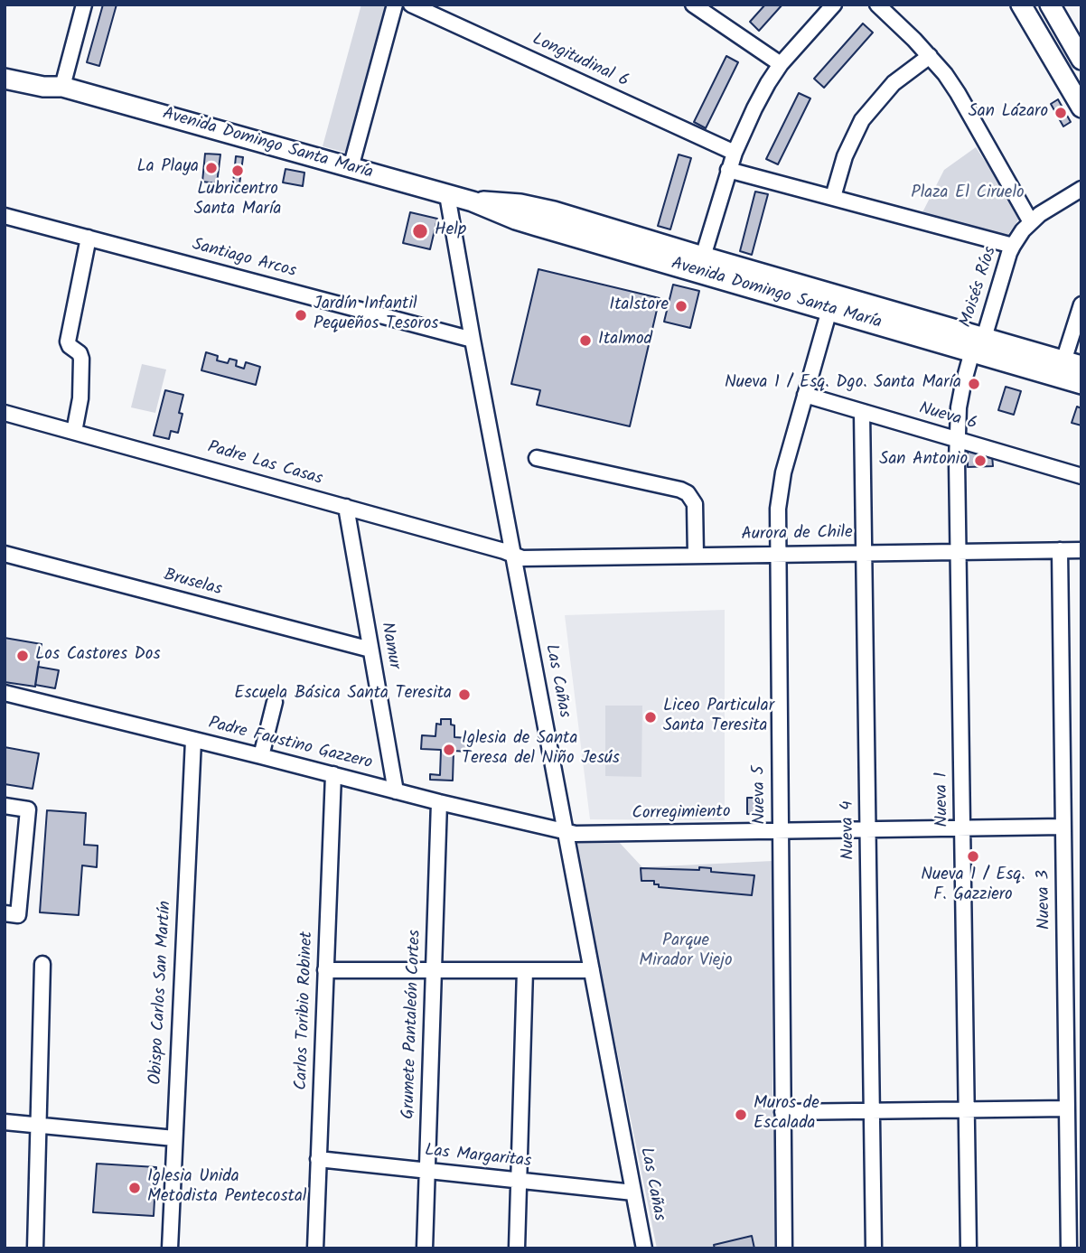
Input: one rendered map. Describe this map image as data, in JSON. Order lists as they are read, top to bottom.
{
  "streets": {
    "main road": ["Avenida Domingo Santa María"],
    "street": [
      "Longitudinal 6",
      "Santiago Arcos",
      "Moisés Ríos",
      "Nueva 6",
      "Padre Las Casas",
      "Aurora de Chile",
      "Bruselas",
      "Namur",
      "Las Cañas",
      "Padre Faustino Gazzero",
      "Nueva 5",
      "Nueva 1",
      "Corregimiento",
      "Nueva 4",
      "Nueva 3",
      "Obispo Carlos San Martín",
      "Carlos Toribio Robinet",
      "Grumete Pantaleón Cortes",
      "Las Margaritas"
    ]
  },
  "crossings": [
    ["Avenida Domingo Santa María", "Moisés Ríos"],
    ["Avenida Domingo Santa María", "Las Cañas"],
    ["Avenida Domingo Santa María", "Nueva 5"],
    ["Avenida Domingo Santa María", "Nueva 1"],
    ["Santiago Arcos", "Las Cañas"],
    ["Moisés Ríos", "Nueva 1"],
    ["Nueva 6", "Nueva 5"],
    ["Nueva 6", "Nueva 1"],
    ["Nueva 6", "Nueva 4"],
    ["Padre Las Casas", "Aurora de Chile"],
    ["Padre Las Casas", "Namur"],
    ["Padre Las Casas", "Las Cañas"],
    ["Aurora de Chile", "Las Cañas"],
    ["Aurora de Chile", "Nueva 5"],
    ["Aurora de Chile", "Nueva 1"],
    ["Aurora de Chile", "Nueva 4"],
    ["Aurora de Chile", "Nueva 3"],
    ["Bruselas", "Namur"],
    ["Namur", "Padre Faustino Gazzero"],
    ["Las Cañas", "Padre Faustino Gazzero"],
    ["Las Cañas", "Corregimiento"],
    ["Las Cañas", "Las Margaritas"],
    ["Padre Faustino Gazzero", "Corregimiento"],
    ["Padre Faustino Gazzero", "Obispo Carlos San Martín"],
    ["Padre Faustino Gazzero", "Carlos Toribio Robinet"],
    ["Padre Faustino Gazzero", "Grumete Pantaleón Cortes"],
    ["Nueva 5", "Corregimiento"],
    ["Nueva 1", "Corregimiento"],
    ["Corregimiento", "Nueva 4"],
    ["Corregimiento", "Nueva 3"],
    ["Carlos Toribio Robinet", "Las Margaritas"],
    ["Grumete Pantaleón Cortes", "Las Margaritas"]
  ],
  "parks": ["Plaza El Ciruelo", "Parque Mirador Viejo"],
  "places": [
    "San Lázaro",
    "La Playa",
    "Lubricentro Santa María",
    "Help",
    "Italstore",
    "Jardín Infantil Pequeños Tesoros",
    "Italmod",
    "Nueva 1 / Esq. Dgo. Santa María",
    "San Antonio",
    "Los Castores Dos",
    "Escuela Básica Santa Teresita",
    "Liceo Particular Santa Teresita",
    "Iglesia de Santa Teresa del Niño Jesús",
    "Nueva 1 / Esq. F. Gazziero",
    "Muros de Escalada",
    "Iglesia Unida Metodista Pentecostal"
  ]
}
